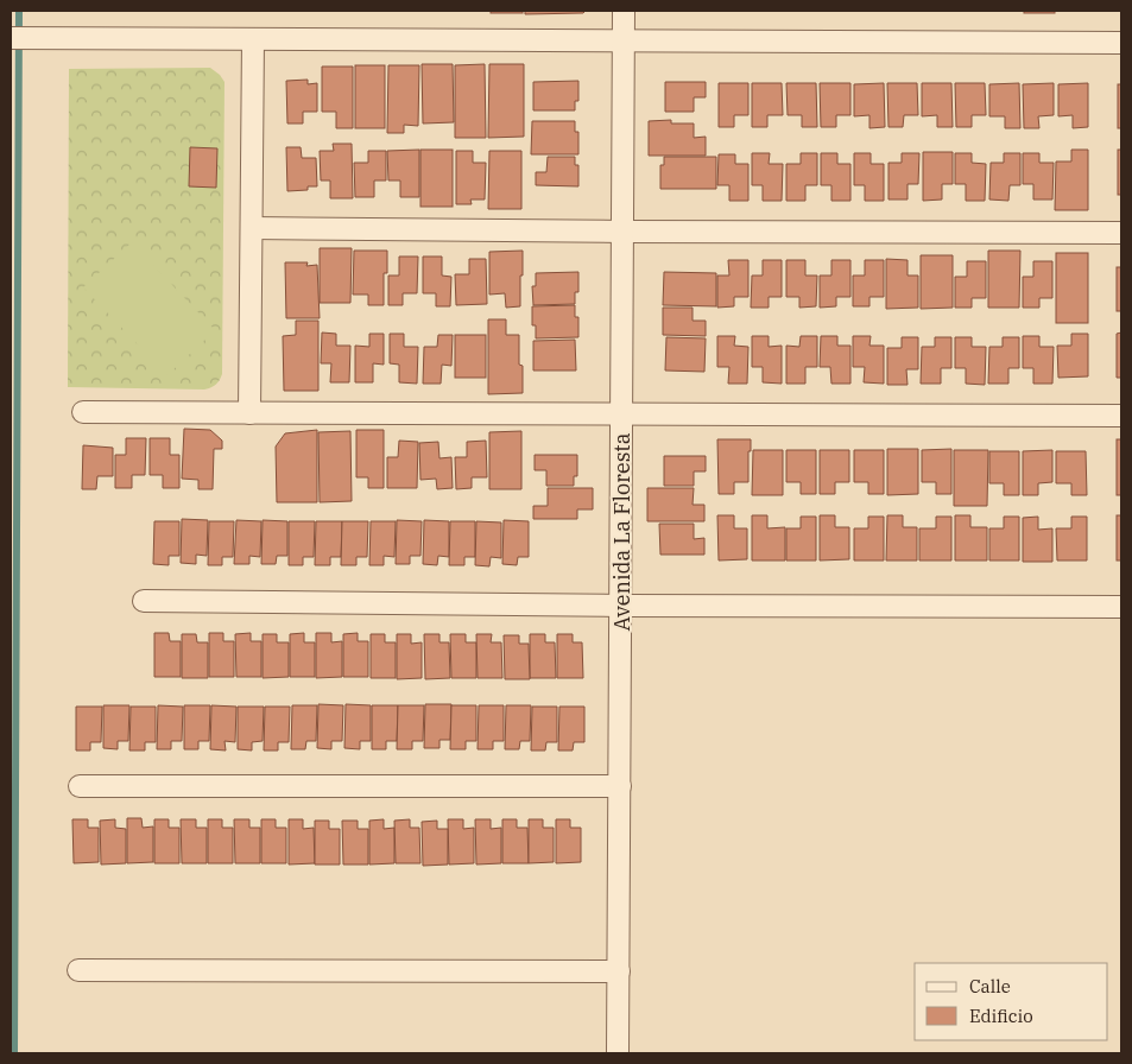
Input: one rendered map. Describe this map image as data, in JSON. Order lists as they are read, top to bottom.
{
  "streets": {
    "street": ["Avenida La Floresta"]
  },
  "legend": ["Calle", "Edificio"]
}
